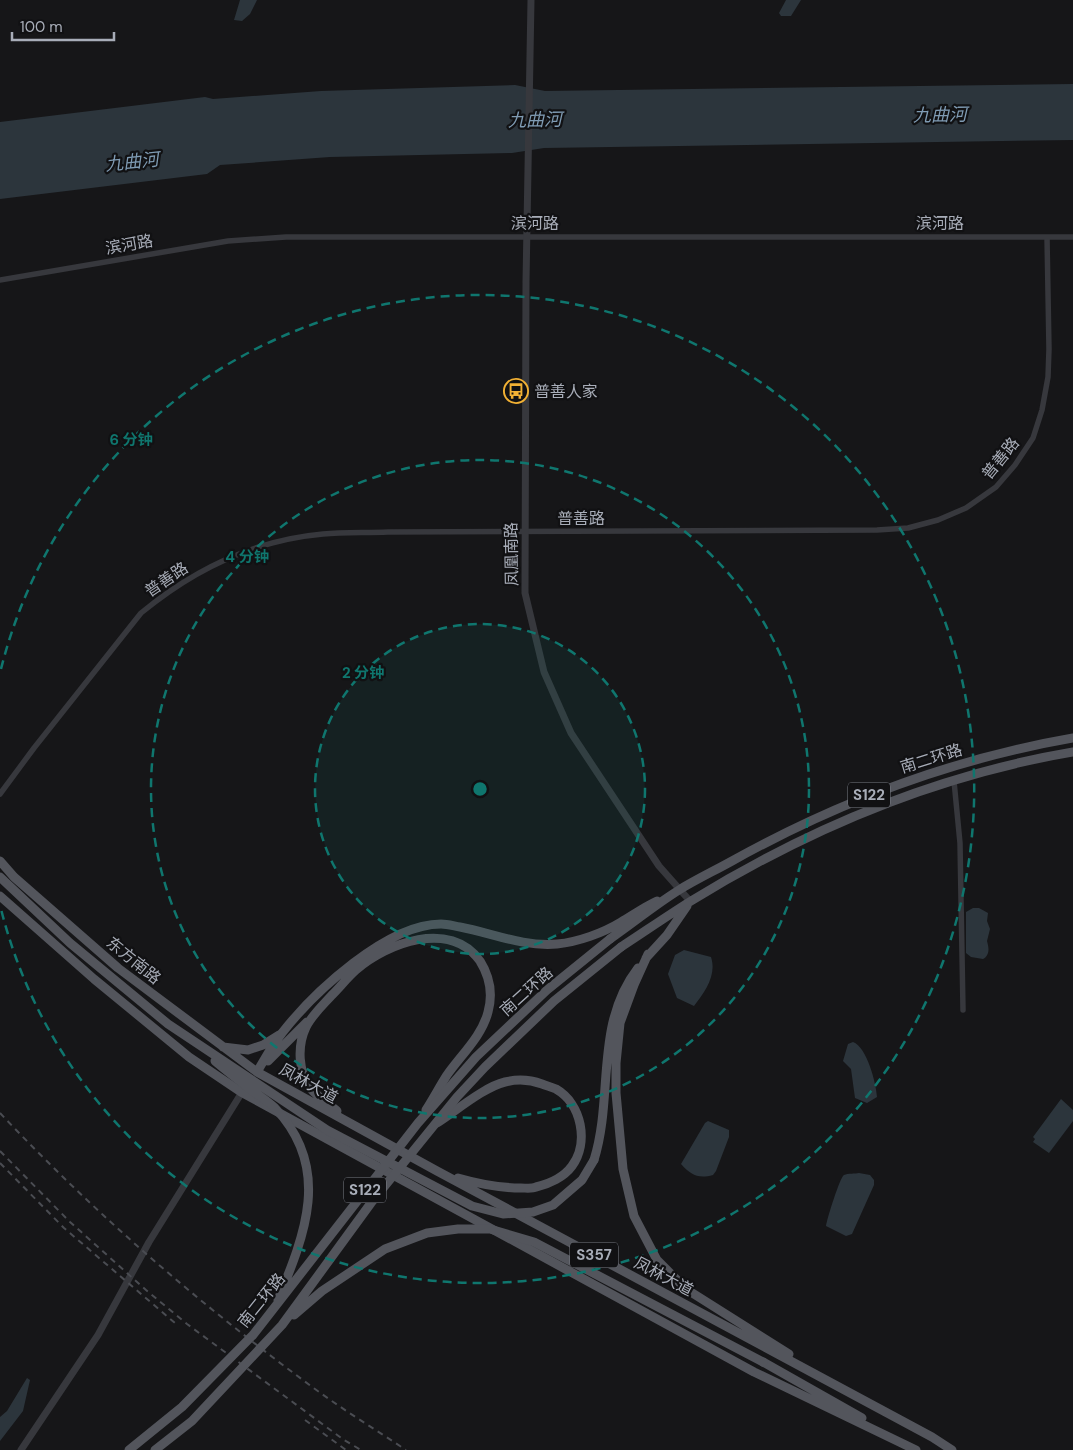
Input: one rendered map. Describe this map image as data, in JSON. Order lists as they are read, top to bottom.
{
  "streets": {
    "main road": [
      "南二环路",
      "S122",
      "东方南路",
      "凤林大道",
      "S357"
    ],
    "street": ["滨河路", "普善路", "凤凰南路"]
  },
  "crossings": [
    ["滨河路", "普善路"],
    ["滨河路", "凤凰南路"],
    ["普善路", "凤凰南路"],
    ["凤凰南路", "南二环路"],
    ["东方南路", "凤林大道"]
  ],
  "water": ["九曲河"],
  "places": {
    "bus stop": ["普善人家"]
  },
  "scale_bar": "100 m",
  "rings": ["6 分钟", "4 分钟", "2 分钟"]
}
